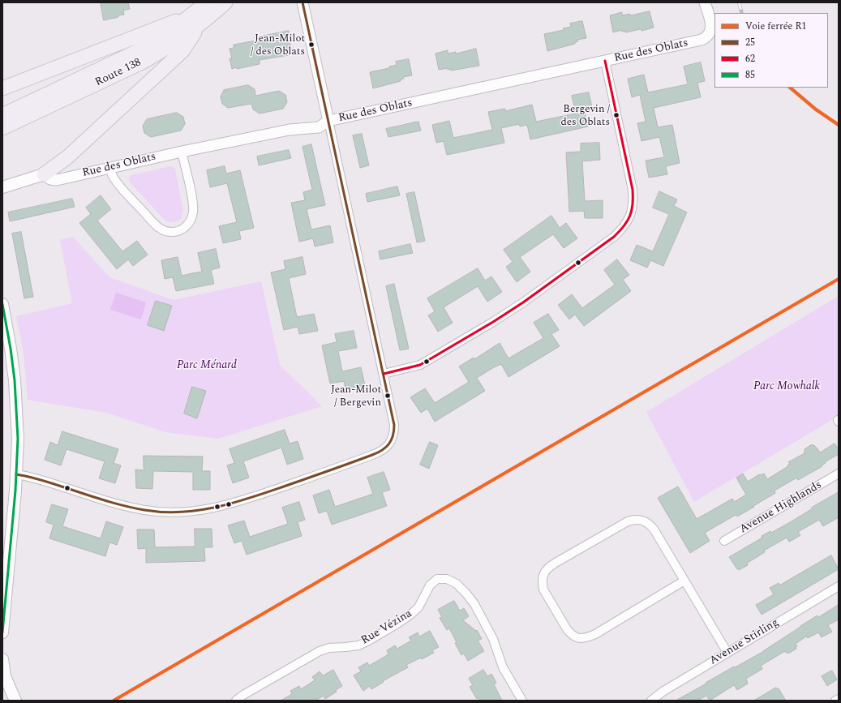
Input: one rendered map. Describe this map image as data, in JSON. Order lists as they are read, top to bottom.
{
  "streets": {
    "highway": ["Route 138"],
    "street": [
      "Rue des Oblats",
      "Avenue Highlands",
      "Rue Vézina",
      "Avenue Stirling"
    ]
  },
  "parks": ["Parc Ménard", "Parc Mowhalk"],
  "places": ["Jean-Milot / des Oblats", "Bergevin / des Oblats", "Jean-Milot / Bergevin"],
  "lines": [
    "transit line 25",
    "transit line 62",
    "rail line R1",
    "transit line 85"
  ],
  "legend": [
    "Voie ferrée R1",
    "25",
    "62",
    "85"
  ]
}
